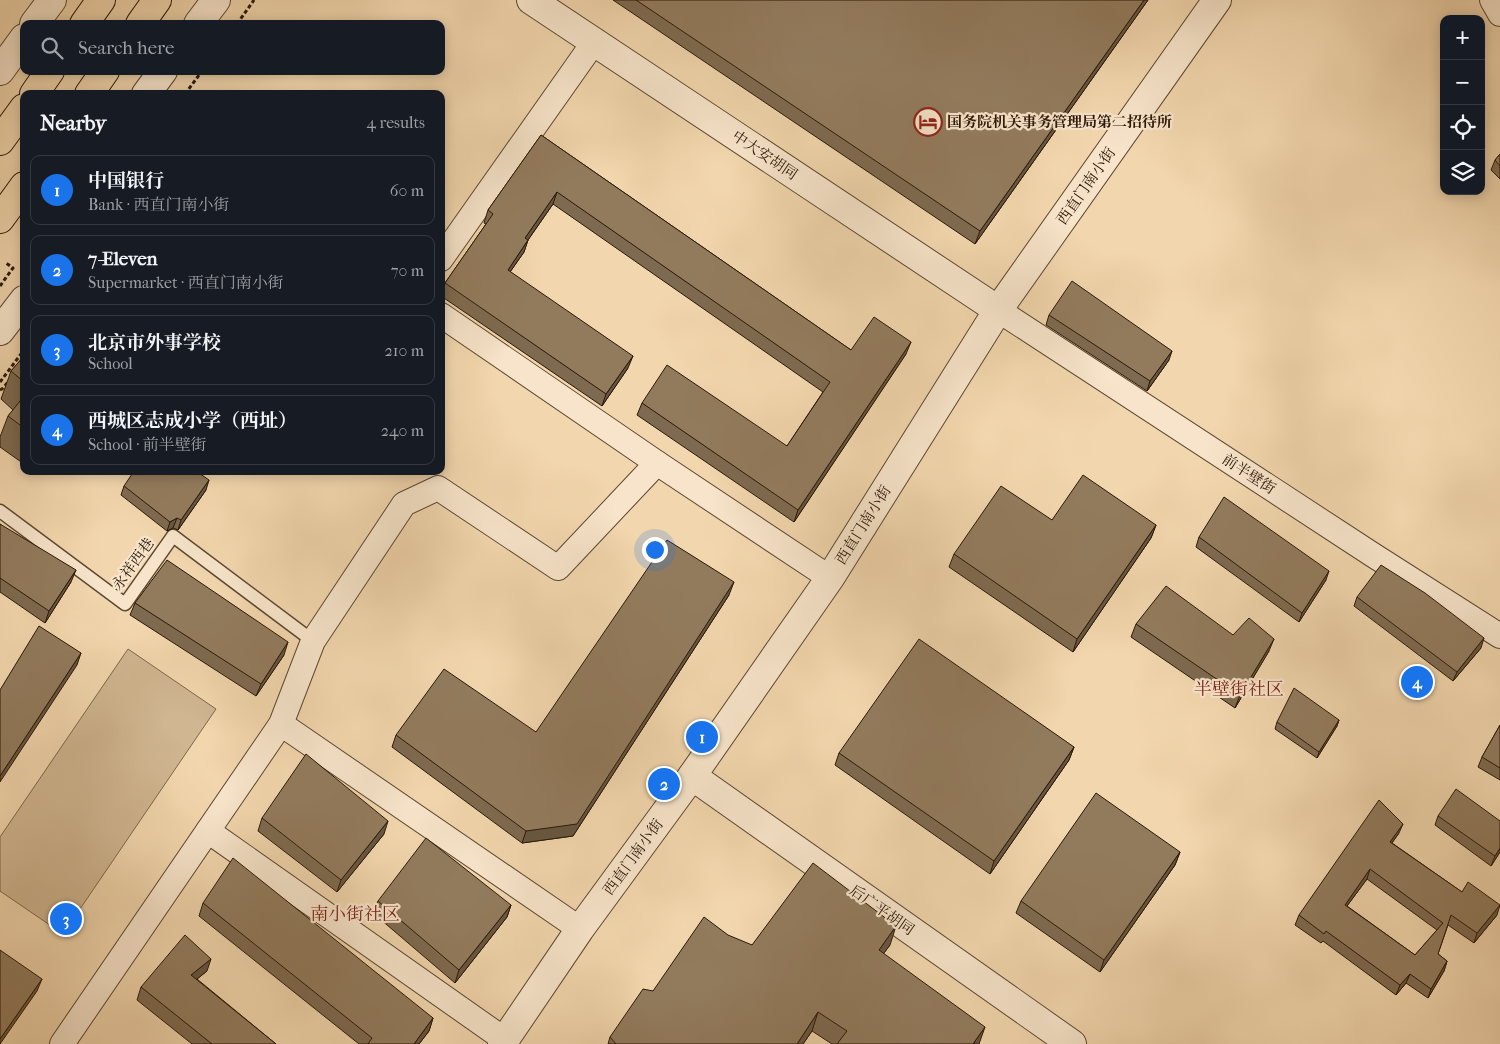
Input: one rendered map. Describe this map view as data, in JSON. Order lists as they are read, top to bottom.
{
  "streets": {
    "street": [
      "中大安胡同",
      "西直门南小街",
      "前半壁街",
      "后广平胡同"
    ],
    "lane": ["永祥西巷"]
  },
  "crossings": [
    ["中大安胡同", "西直门南小街"],
    ["中大安胡同", "前半壁街"],
    ["西直门南小街", "前半壁街"],
    ["西直门南小街", "后广平胡同"]
  ],
  "districts": ["半壁街社区", "南小街社区"],
  "places": {
    "hotel": ["国务院机关事务管理局第二招待所"]
  },
  "page": {
    "map_buttons": ["+", "−"],
    "search": "Search here",
    "heading": ["Nearby", "4 results"],
    "list": [
      {
        "mark": "1",
        "name": "中国银行",
        "note": "Bank · 西直门南小街",
        "value": "60 m"
      },
      {
        "mark": "2",
        "name": "7-Eleven",
        "note": "Supermarket · 西直门南小街",
        "value": "70 m"
      },
      {
        "mark": "3",
        "name": "北京市外事学校",
        "note": "School",
        "value": "210 m"
      },
      {
        "mark": "4",
        "name": "西城区志成小学（西址）",
        "note": "School · 前半壁街",
        "value": "240 m"
      }
    ],
    "pins": [
      "4",
      "1",
      "2",
      "3"
    ]
  }
}
